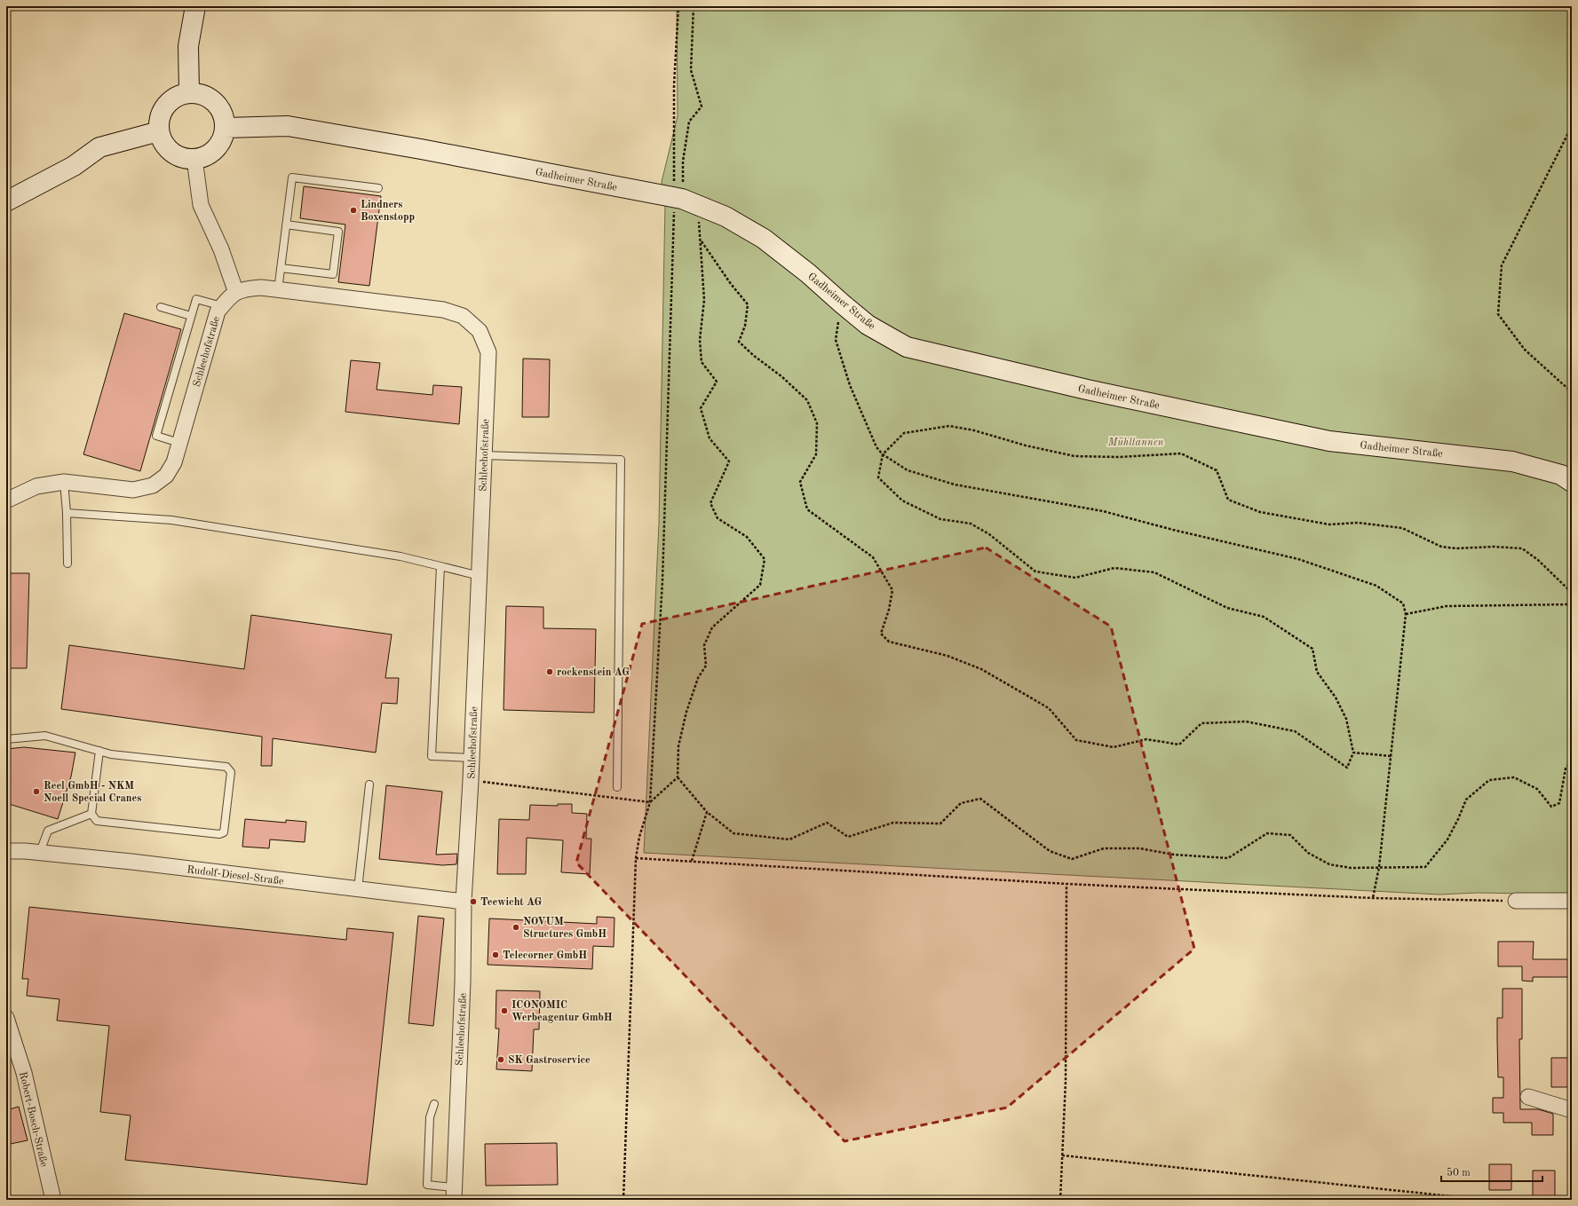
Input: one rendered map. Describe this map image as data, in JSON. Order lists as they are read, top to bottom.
{
  "streets": {
    "street": [
      "Gadheimer Straße",
      "Schleehofstraße",
      "Rudolf-Diesel-Straße",
      "Robert-Bosch-Straße"
    ]
  },
  "crossings": [
    ["Schleehofstraße", "Rudolf-Diesel-Straße"]
  ],
  "parks": ["Mühltannen"],
  "places": [
    "Lindners Boxenstopp",
    "rockenstein AG",
    "Reel GmbH - NKM Noell Special Cranes",
    "Teewicht AG",
    "NOVUM Structures GmbH",
    "Telecorner GmbH",
    "ICONOMIC Werbeagentur GmbH",
    "SK Gastroservice"
  ],
  "scale_bar": "50 m"
}
